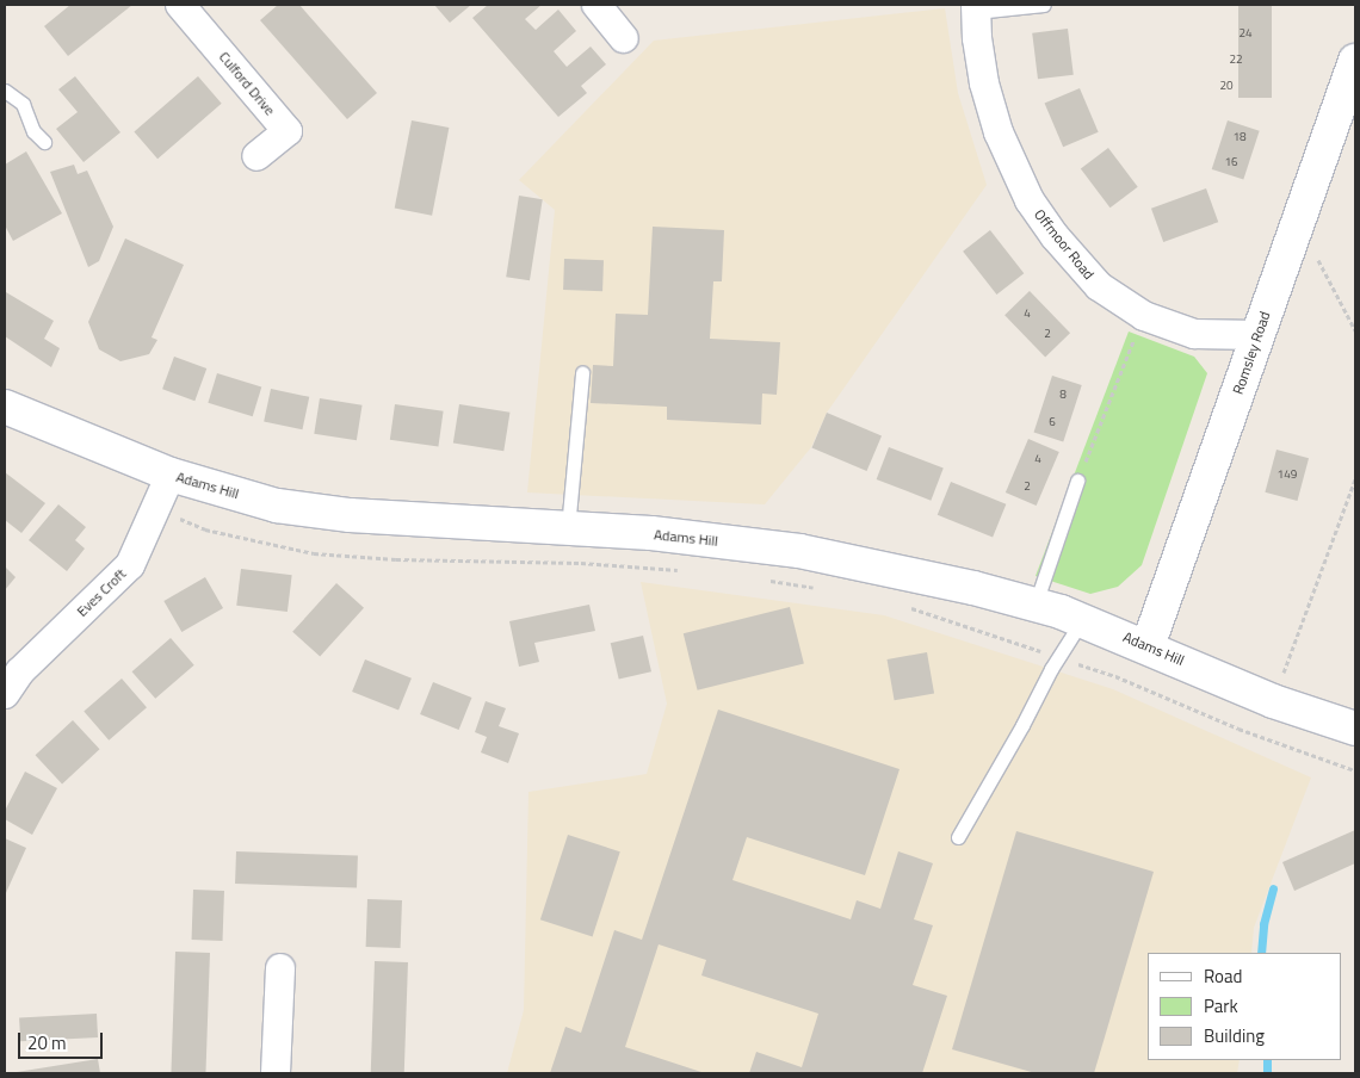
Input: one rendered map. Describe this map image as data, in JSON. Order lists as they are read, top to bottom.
{
  "streets": {
    "street": [
      "Culford Drive",
      "Offmoor Road",
      "Romsley Road",
      "Adams Hill",
      "Eves Croft"
    ]
  },
  "crossings": [
    ["Offmoor Road", "Romsley Road"],
    ["Romsley Road", "Adams Hill"],
    ["Adams Hill", "Eves Croft"]
  ],
  "house_numbers": [
    "24",
    "22",
    "20",
    "18",
    "16",
    "4",
    "2",
    "8",
    "6",
    "4",
    "149",
    "2"
  ],
  "legend": ["Road", "Park", "Building"],
  "scale_bar": "20 m"
}
